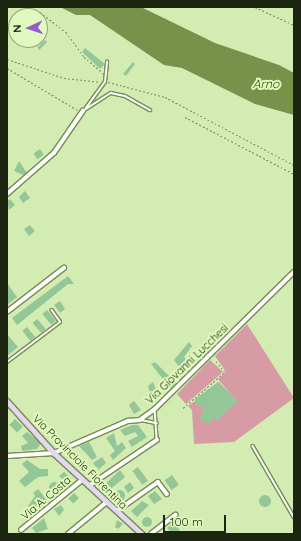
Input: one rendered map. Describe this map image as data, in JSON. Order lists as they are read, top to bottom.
{
  "streets": {
    "main road": ["Via Provinciale Fiorentina"],
    "street": ["Via Giovanni Lucchesi", "Via A. Costa"]
  },
  "crossings": [
    ["Via Giovanni Lucchesi", "Via Provinciale Fiorentina"],
    ["Via Provinciale Fiorentina", "Via A. Costa"]
  ],
  "water": ["Arno"],
  "scale_bar": "100 m",
  "north": "left"
}
